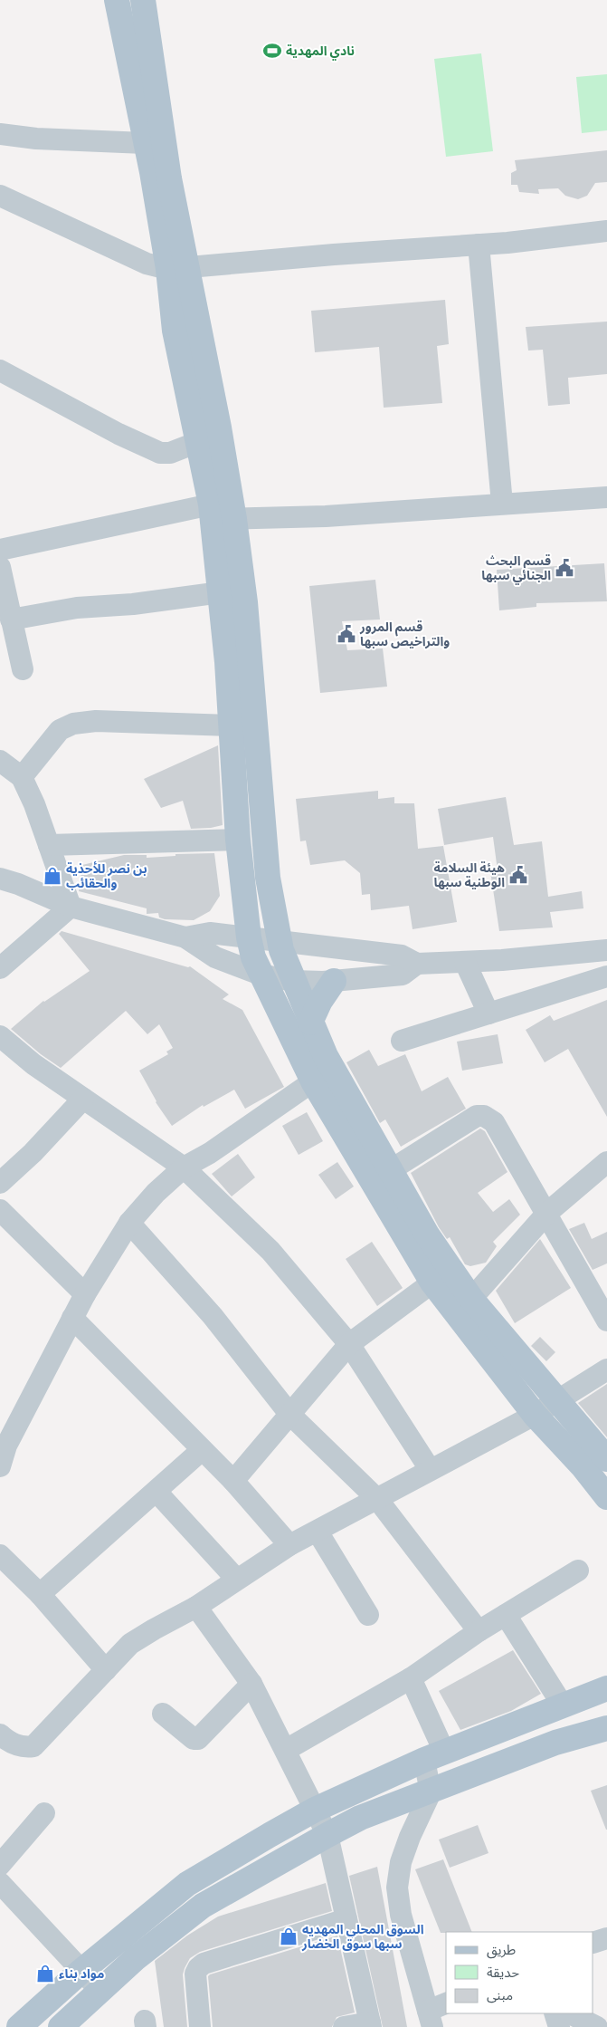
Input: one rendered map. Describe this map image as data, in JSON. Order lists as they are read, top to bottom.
{
  "places": {
    "sports": ["نادي المهدية"],
    "public building": ["قسم البحث الجنائي سبها", "قسم المرور والتراخيص سبها", "هيئة السلامة الوطنية سبها"],
    "shop": ["بن نصر للأحذية والحقائب", "السوق المحلي المهديه سبها سوق الخضار", "مواد بناء"]
  },
  "legend": ["طريق", "حديقة", "مبنى"]
}
